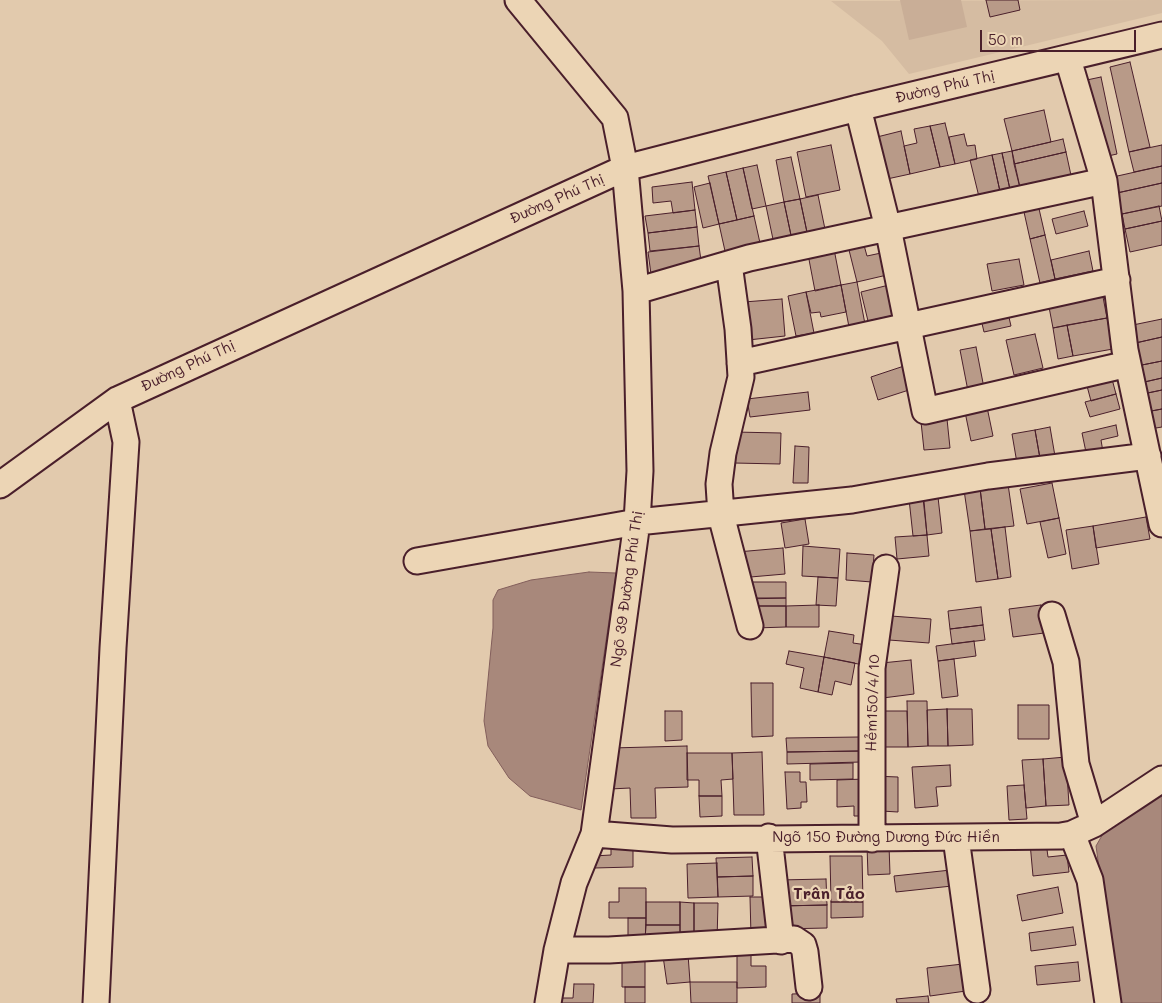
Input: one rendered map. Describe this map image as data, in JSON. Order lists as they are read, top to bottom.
{
  "streets": {
    "street": [
      "Đường Phú Thị",
      "Ngõ 39 Đường Phú Thị",
      "Hẻm150/4/10",
      "Ngõ 150 Đường Dương Đức Hiền"
    ]
  },
  "crossings": [
    ["Đường Phú Thị", "Ngõ 39 Đường Phú Thị"],
    ["Ngõ 39 Đường Phú Thị", "Ngõ 150 Đường Dương Đức Hiền"],
    ["Hẻm150/4/10", "Ngõ 150 Đường Dương Đức Hiền"]
  ],
  "districts": ["Trân Tảo"],
  "scale_bar": "50 m"
}
